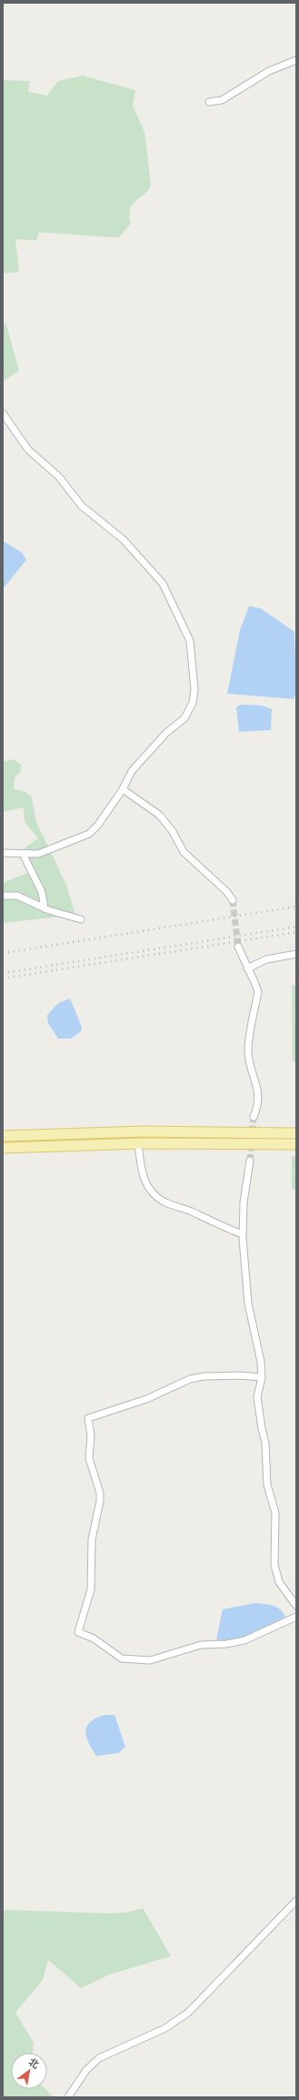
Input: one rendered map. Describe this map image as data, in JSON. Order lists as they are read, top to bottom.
{
  "north": "top right"
}
